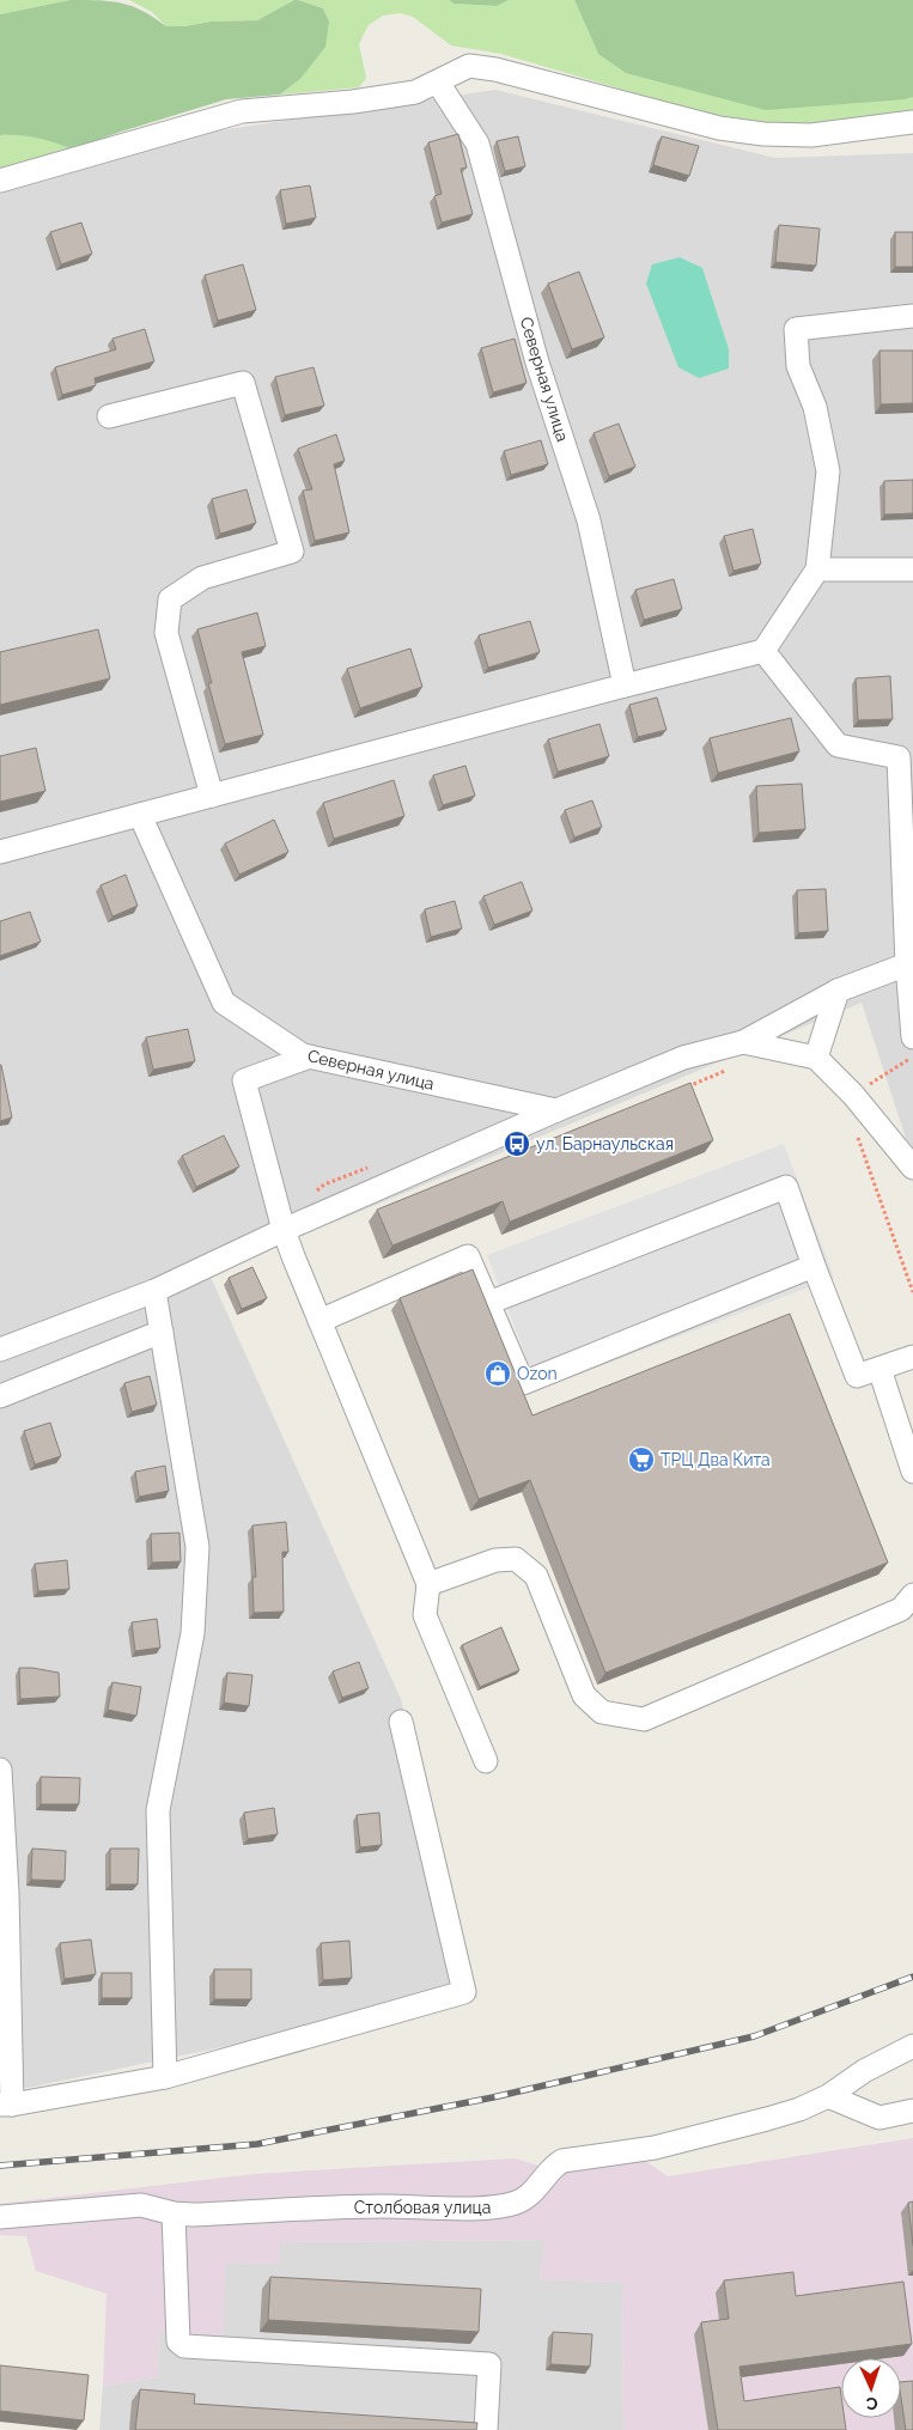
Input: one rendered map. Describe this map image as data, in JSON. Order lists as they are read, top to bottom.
{
  "streets": {
    "street": ["Северная улица", "Столбовая улица"]
  },
  "places": {
    "bus stop": ["ул. Барнаульская"],
    "shop": ["Ozon"],
    "supermarket": ["ТРЦ Два Кита"]
  },
  "north": "bottom"
}
